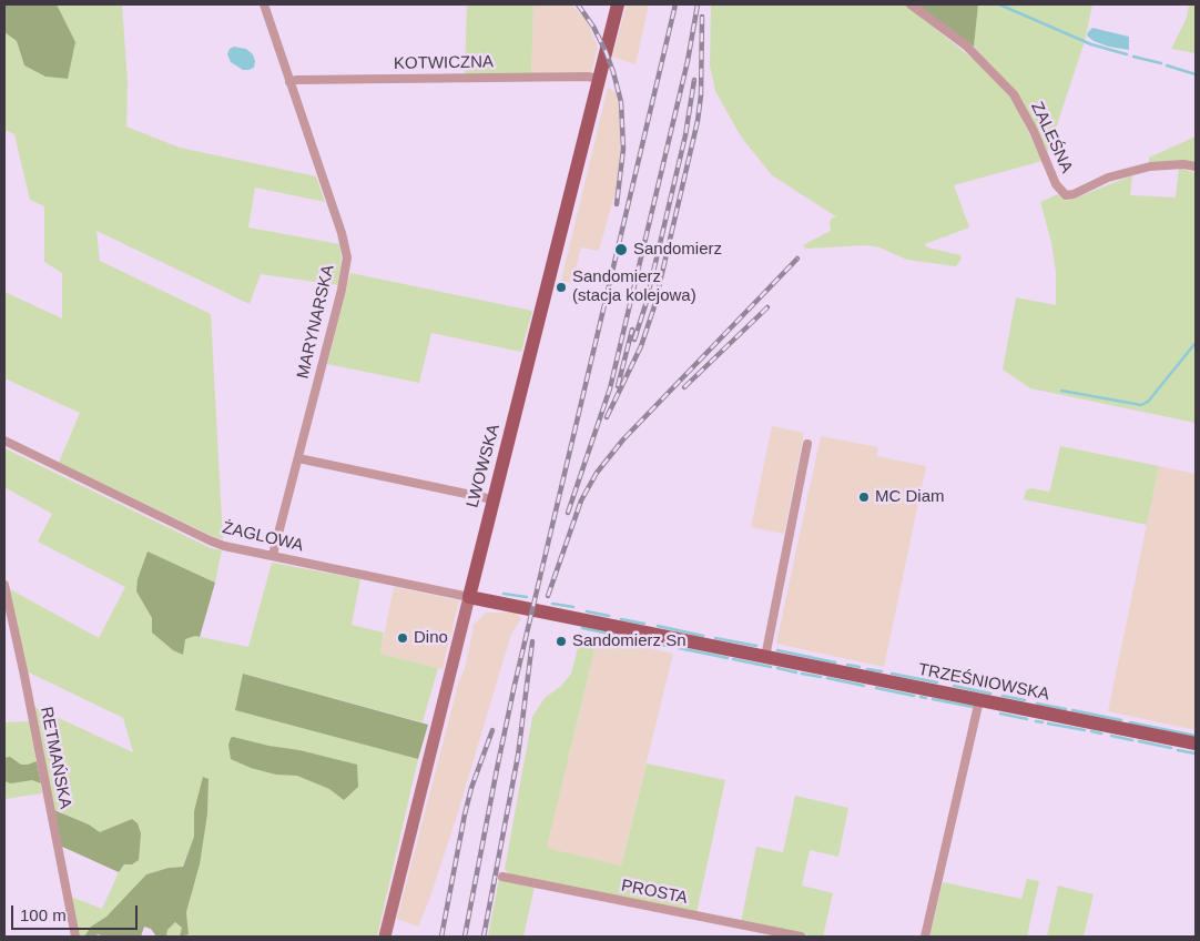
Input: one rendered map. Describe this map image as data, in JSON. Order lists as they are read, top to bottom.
{
  "streets": {
    "main road": ["LWOWSKA", "TRZEŚNIOWSKA"],
    "street": [
      "KOTWICZNA",
      "ZALEŚNA",
      "MARYNARSKA",
      "ŻAGLOWA",
      "RETMAŃSKA",
      "PROSTA"
    ]
  },
  "crossings": [
    ["KOTWICZNA", "MARYNARSKA"],
    ["KOTWICZNA", "LWOWSKA"],
    ["MARYNARSKA", "ŻAGLOWA"],
    ["LWOWSKA", "ŻAGLOWA"],
    ["LWOWSKA", "TRZEŚNIOWSKA"],
    ["ŻAGLOWA", "TRZEŚNIOWSKA"]
  ],
  "places": [
    "Sandomierz",
    "Sandomierz (stacja kolejowa)",
    "MC Diam",
    "Dino",
    "Sandomierz Sn"
  ],
  "scale_bar": "100 m"
}
